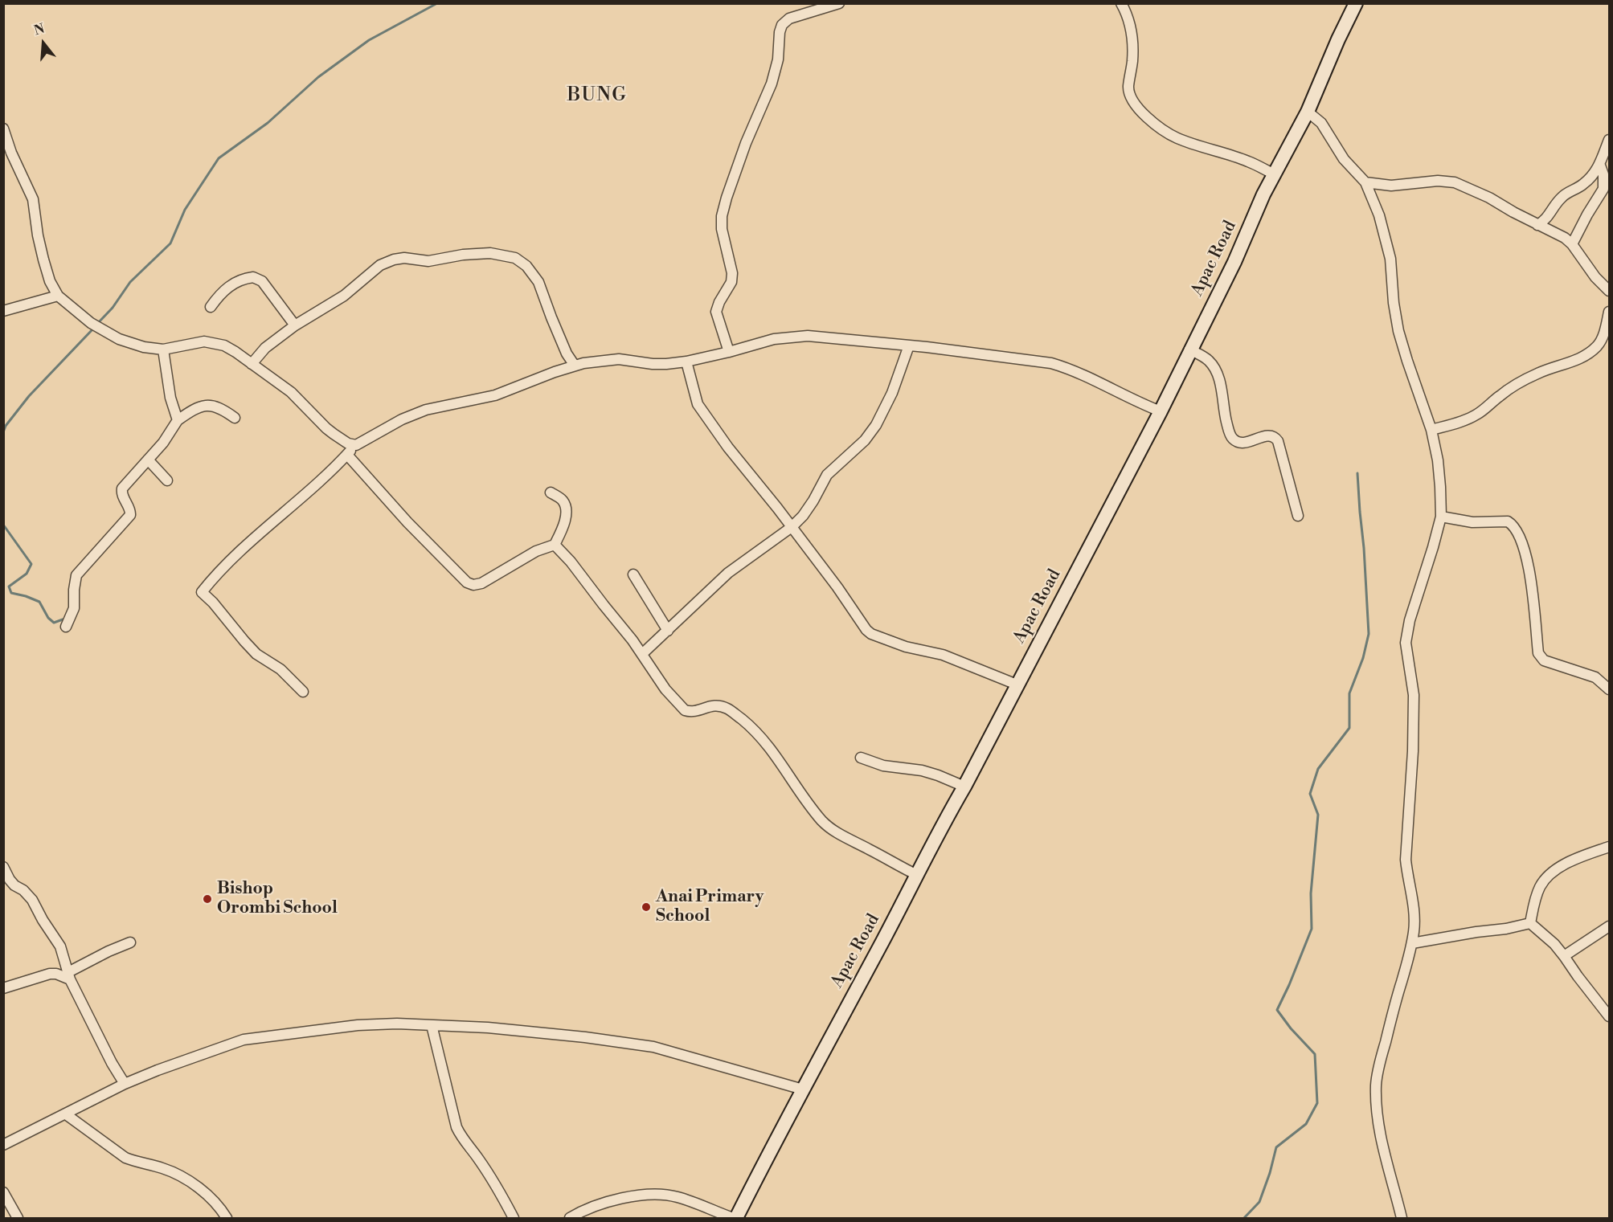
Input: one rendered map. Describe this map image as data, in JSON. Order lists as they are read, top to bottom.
{
  "streets": {
    "main road": ["Apac Road"]
  },
  "districts": ["BUNG"],
  "places": ["Bishop Orombi School", "Anai Primary School"],
  "north": "top"
}
